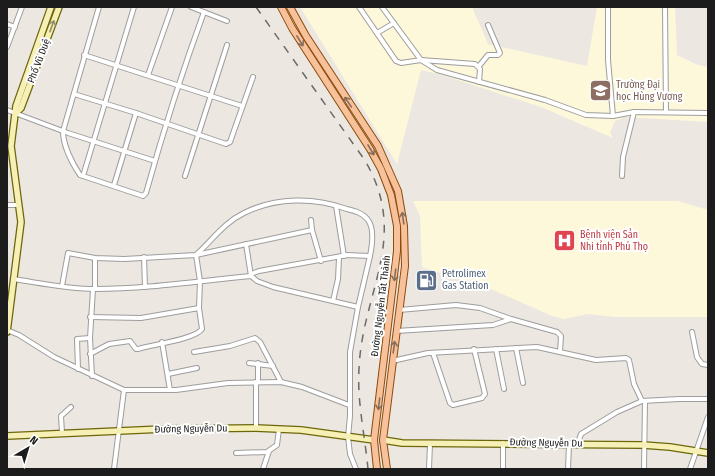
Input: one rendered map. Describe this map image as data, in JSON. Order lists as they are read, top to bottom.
{
  "streets": {
    "main road": ["Đường Nguyễn Tất Thành"],
    "street": ["Phố Vũ Duệ", "Đường Nguyễn Du"]
  },
  "crossings": [
    ["Đường Nguyễn Tất Thành", "Đường Nguyễn Du"]
  ],
  "places": {
    "school or university": ["Trường Đại học Hùng Vương"],
    "hospital": ["Bệnh viện Sản Nhi tỉnh Phú Thọ"],
    "fuel station": ["Petrolimex Gas Station"]
  },
  "north": "top right"
}
